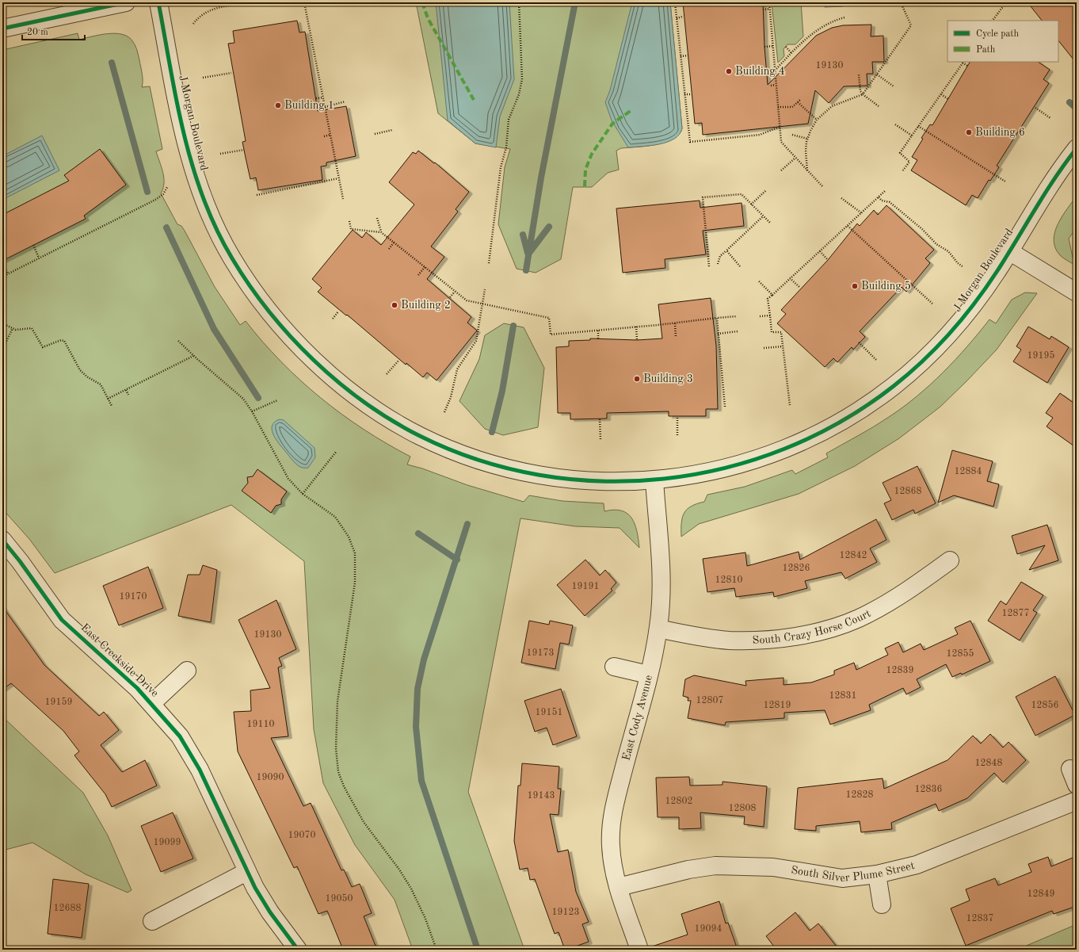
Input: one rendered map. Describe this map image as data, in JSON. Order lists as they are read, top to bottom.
{
  "streets": {
    "street": [
      "J Morgan Boulevard",
      "South Crazy Horse Court",
      "East Creekside Drive",
      "East Cody Avenue",
      "South Silver Plume Street"
    ]
  },
  "crossings": [
    ["J Morgan Boulevard", "East Cody Avenue"],
    ["South Crazy Horse Court", "East Cody Avenue"],
    ["East Cody Avenue", "South Silver Plume Street"]
  ],
  "places": [
    "Building 4",
    "Building 1",
    "Building 6",
    "Building 5",
    "Building 2",
    "Building 3"
  ],
  "house_numbers": [
    "19130",
    "19195",
    "12884",
    "12868",
    "12842",
    "12826",
    "12810",
    "19191",
    "19170",
    "12877",
    "19130",
    "19173",
    "12855",
    "12839",
    "12831",
    "12807",
    "19159",
    "12819",
    "12856",
    "19151",
    "19110",
    "12848",
    "19090",
    "12836",
    "12828",
    "19143",
    "12802",
    "12808",
    "19070",
    "19099",
    "12849",
    "19050",
    "12688",
    "19123",
    "12837",
    "19094"
  ],
  "legend": ["Cycle path", "Path"],
  "scale_bar": "20 m"
}
